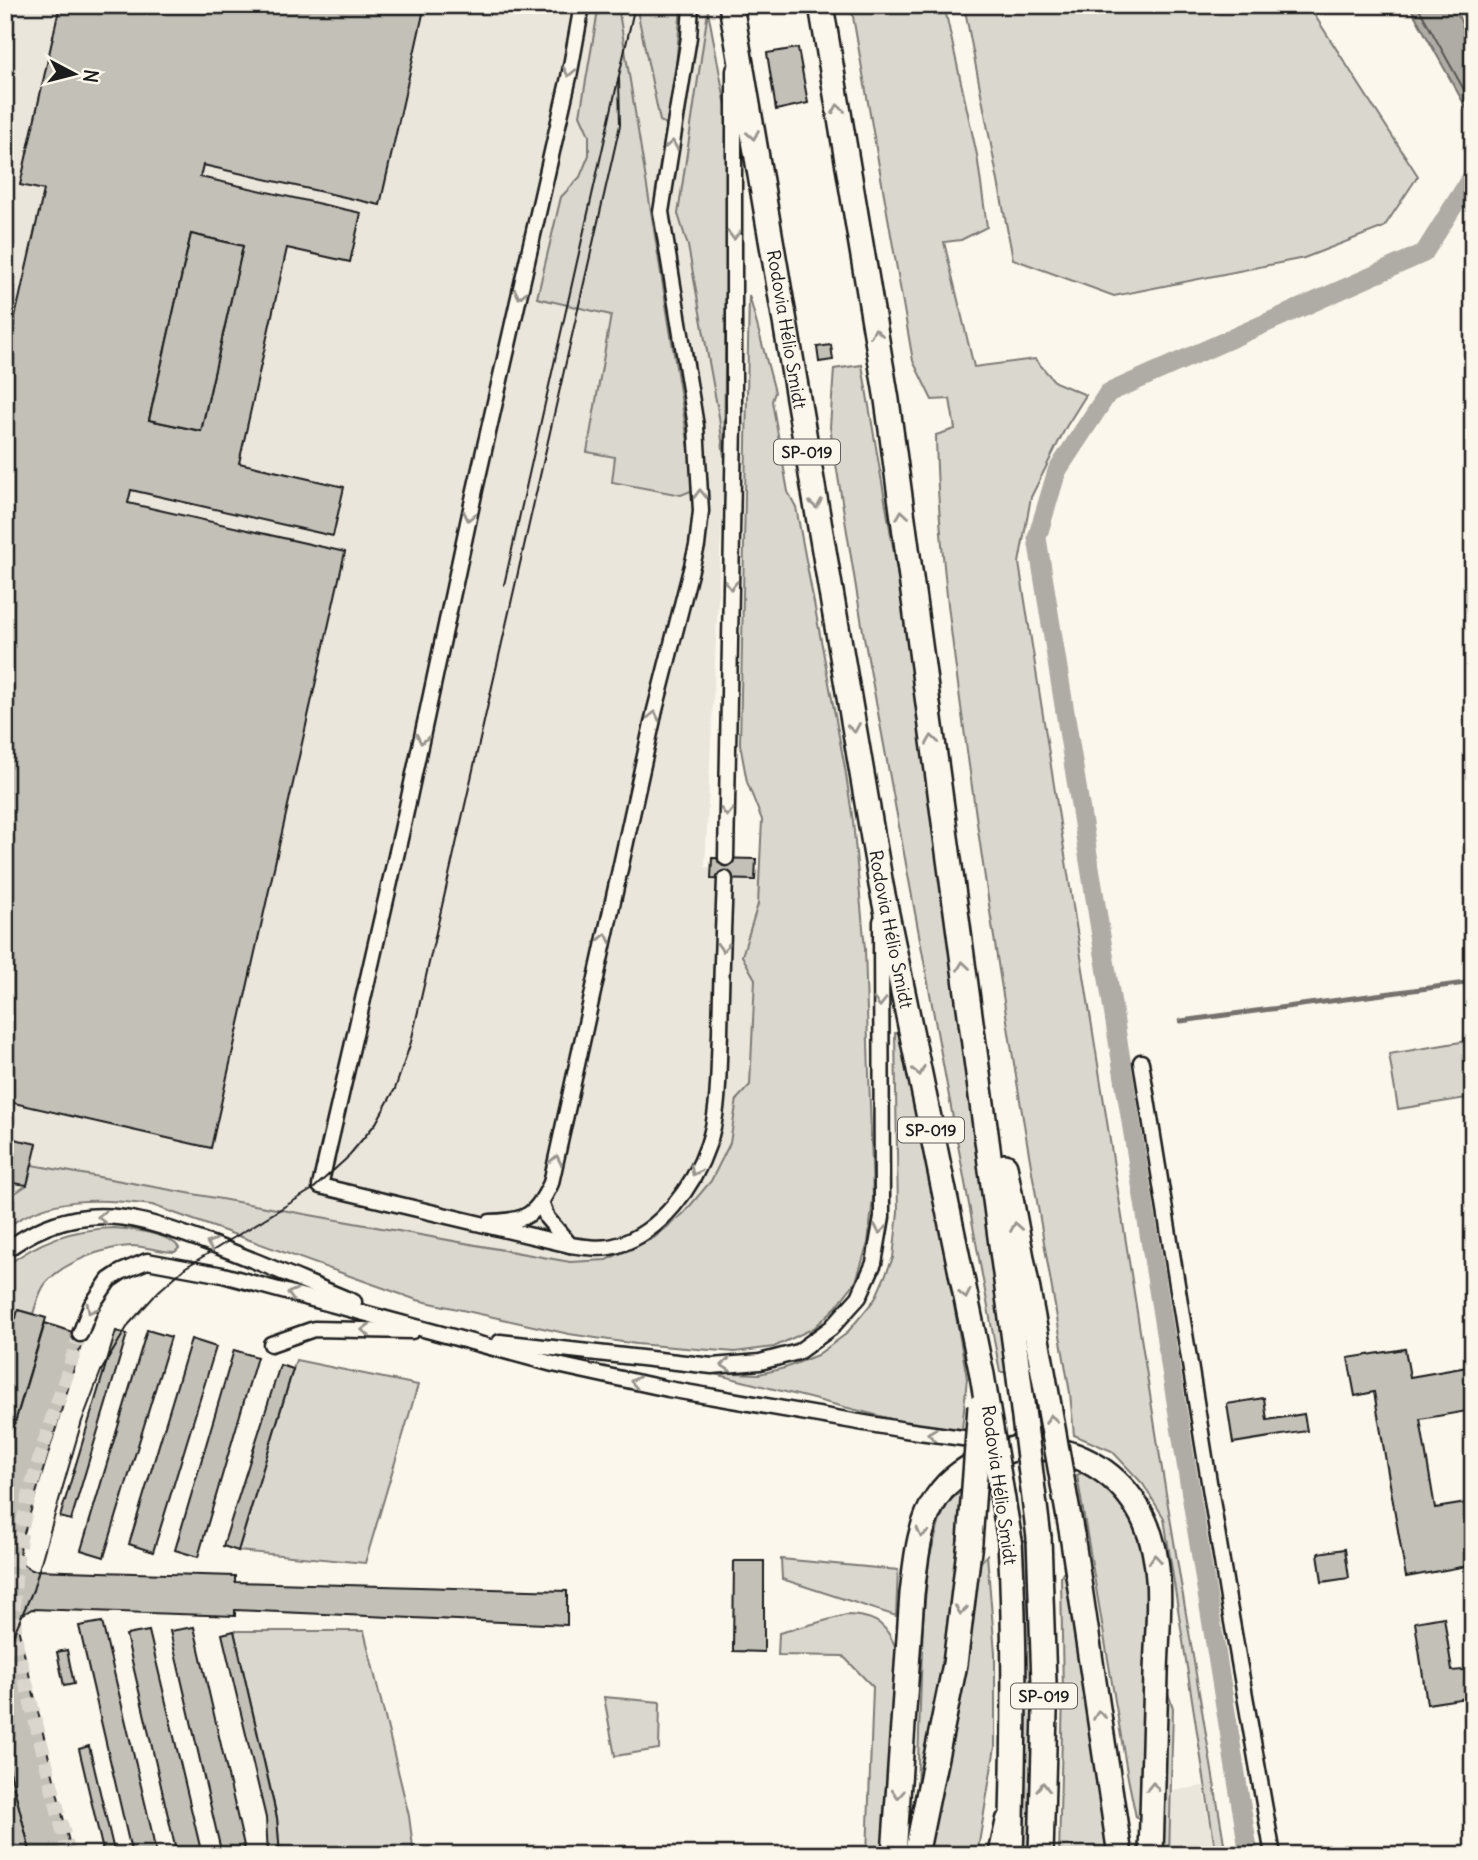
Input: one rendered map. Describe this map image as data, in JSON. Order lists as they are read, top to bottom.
{
  "streets": {
    "main road": ["Rodovia Hélio Smidt", "SP-019"]
  },
  "north": "right"
}
